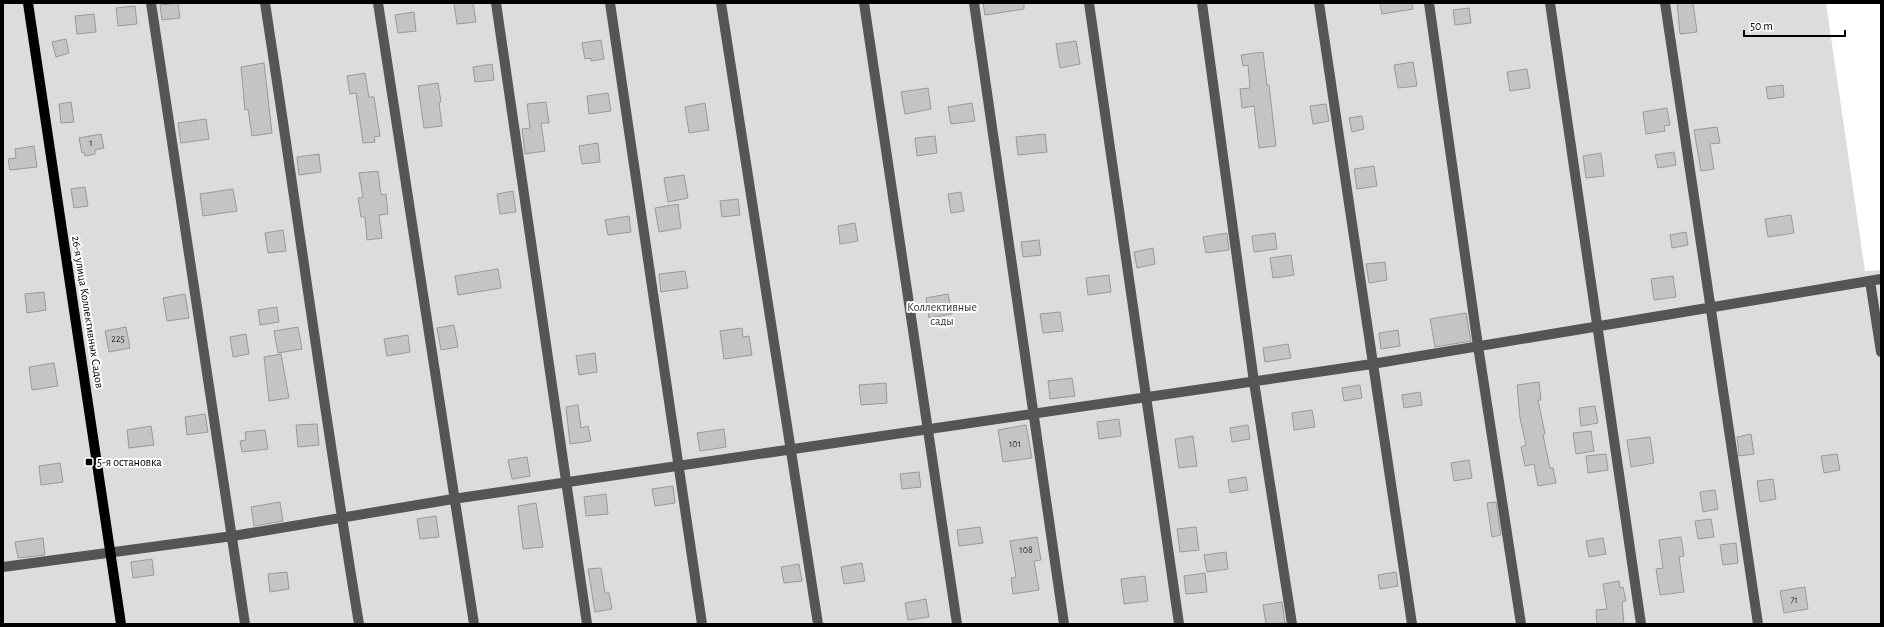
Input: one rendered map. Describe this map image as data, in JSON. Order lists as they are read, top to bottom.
{
  "streets": {
    "main road": ["26-я улица Коллективных Садов"]
  },
  "parks": ["Коллективные сады"],
  "places": {
    "transit": ["5-я остановка"]
  },
  "house_numbers": [
    "1",
    "225",
    "101",
    "108",
    "71"
  ],
  "scale_bar": "50 m"
}
